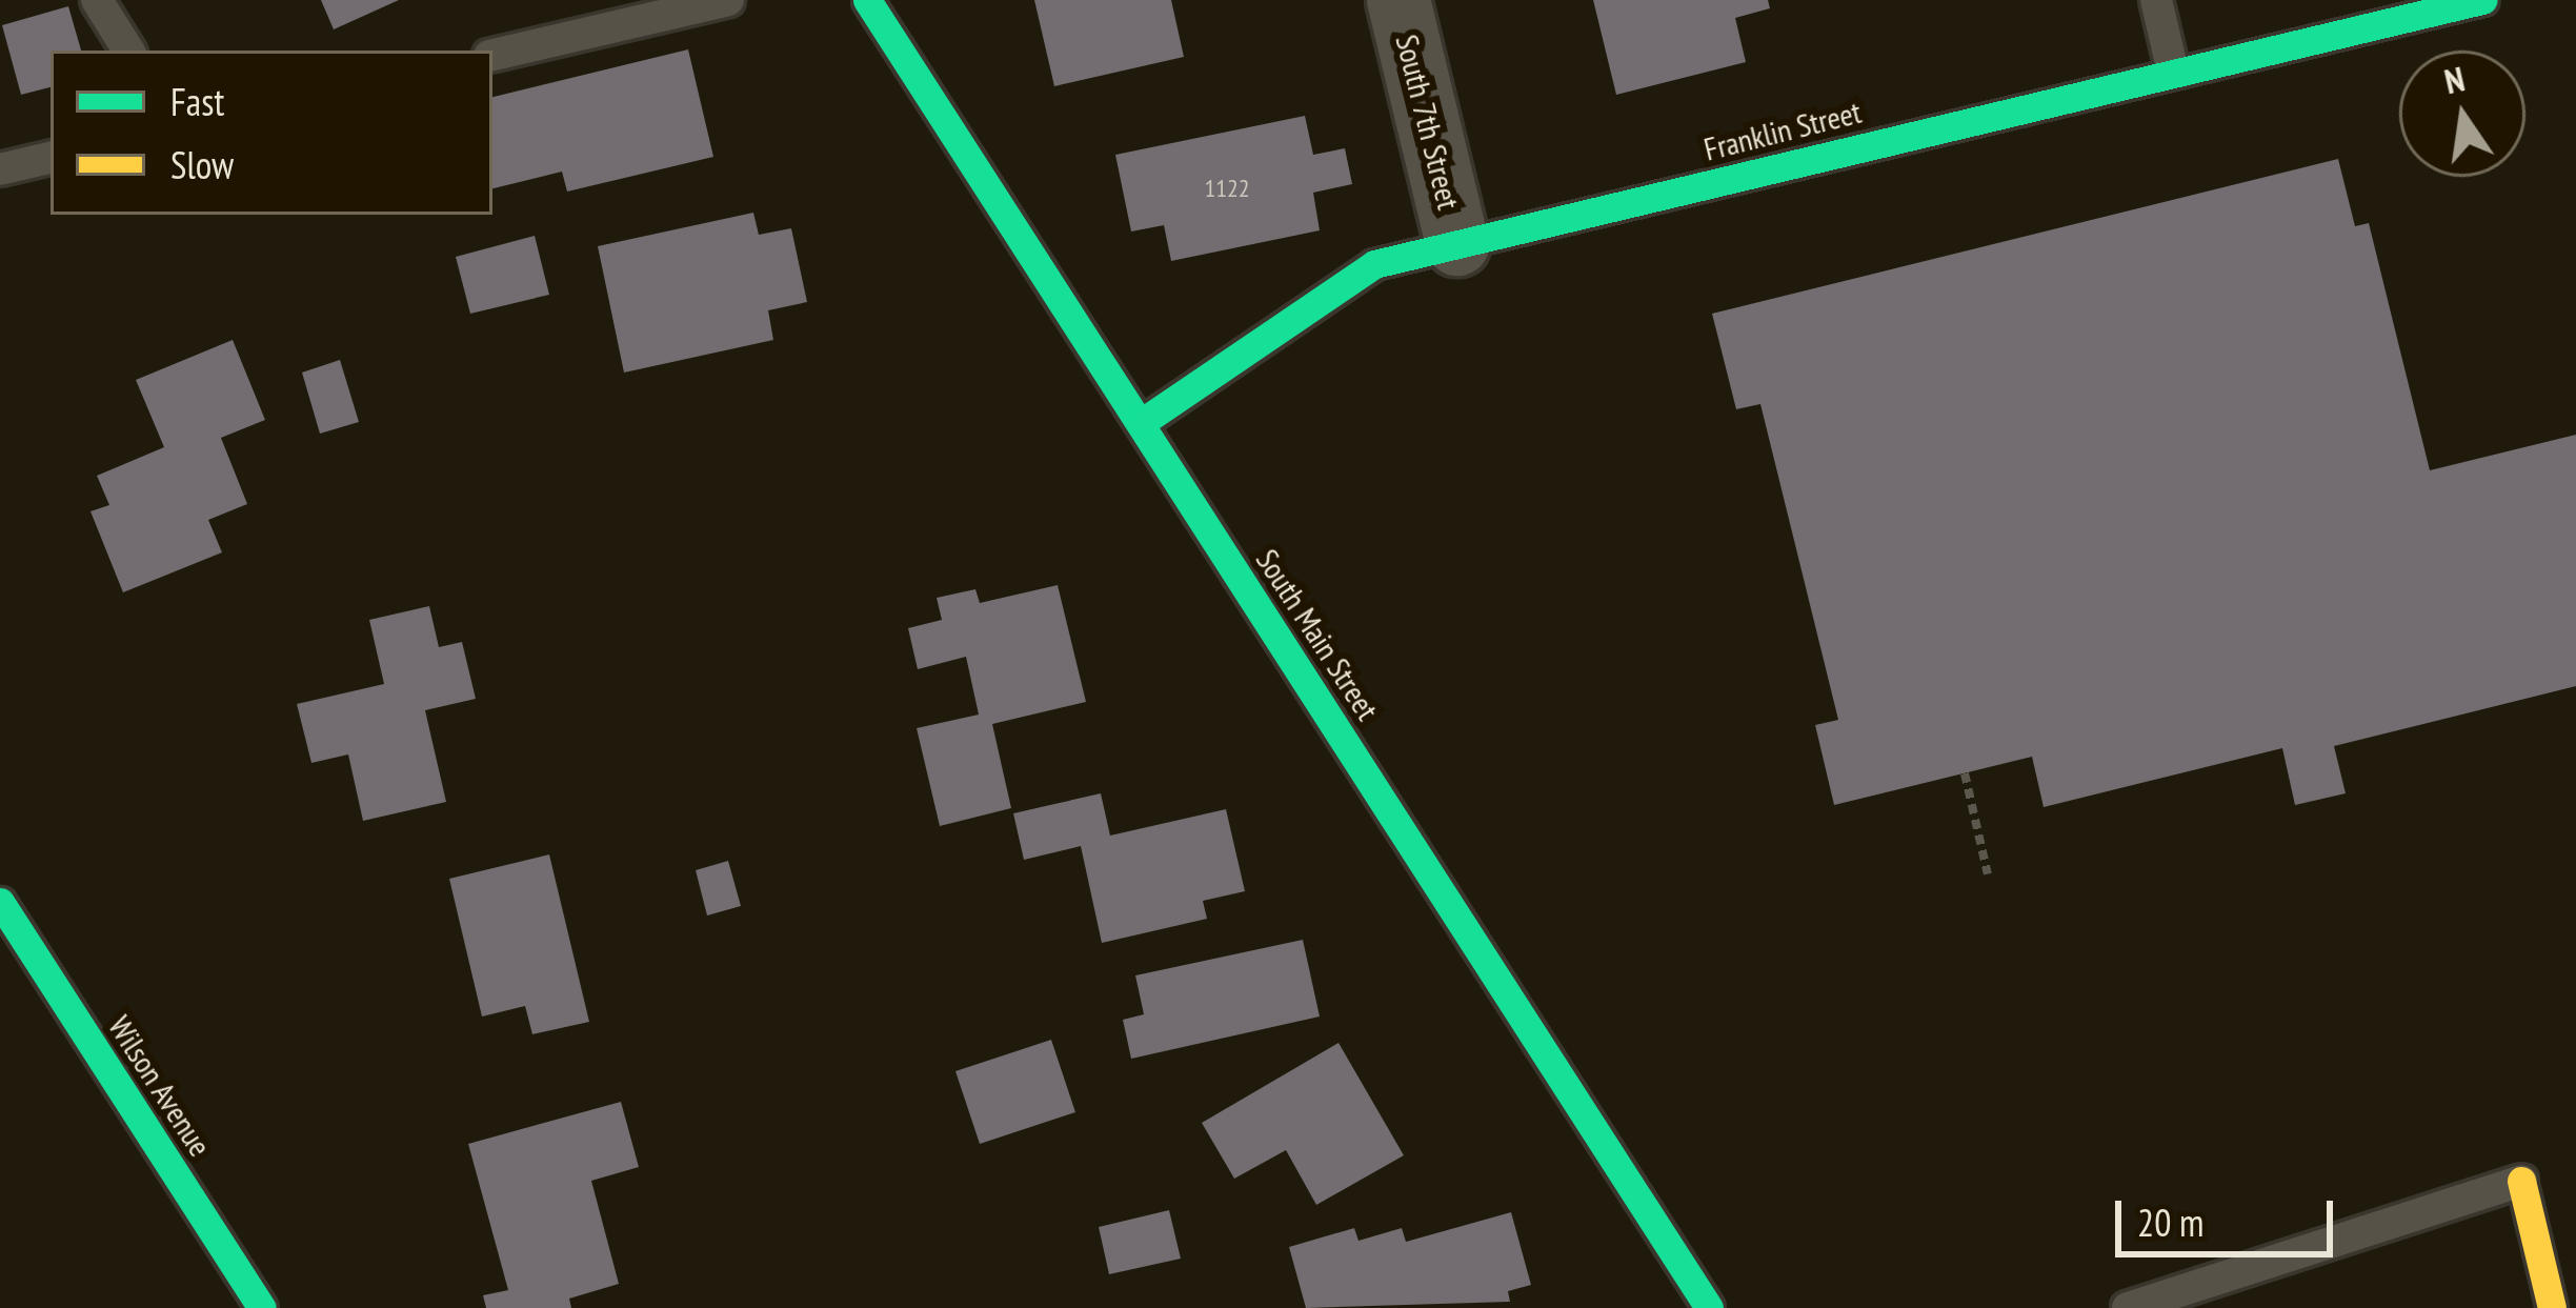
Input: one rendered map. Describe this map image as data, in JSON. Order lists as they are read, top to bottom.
{
  "streets": {
    "street": [
      "South 7th Street",
      "Franklin Street",
      "South Main Street",
      "Wilson Avenue"
    ]
  },
  "crossings": [
    ["South 7th Street", "Franklin Street"],
    ["Franklin Street", "South Main Street"]
  ],
  "house_numbers": ["1122"],
  "legend": ["Fast", "Slow"],
  "scale_bar": "20 m",
  "north": "top"
}
